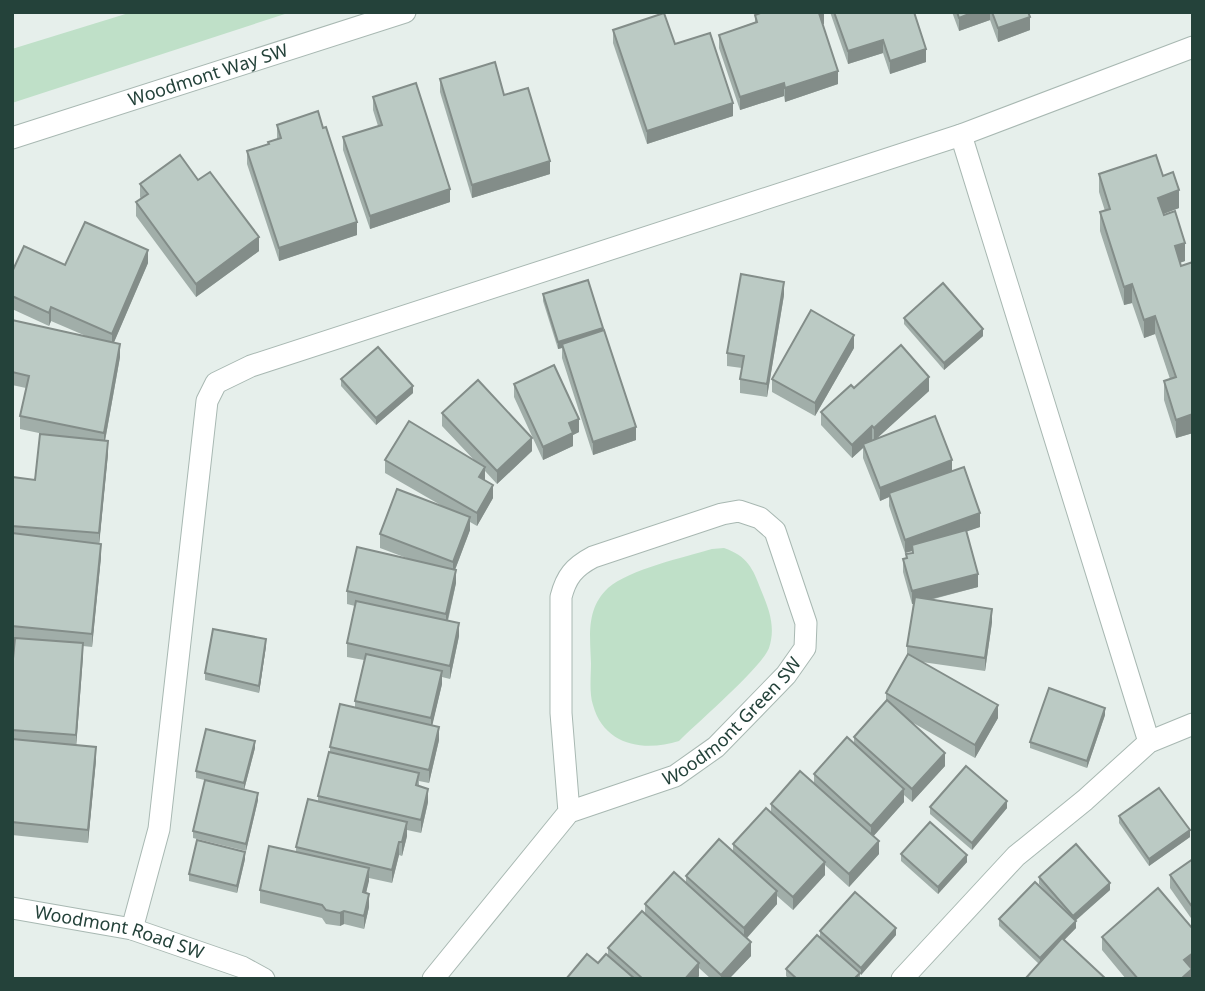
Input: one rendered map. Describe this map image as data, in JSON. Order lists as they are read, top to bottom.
{
  "streets": {
    "street": ["Woodmont Way SW", "Woodmont Green SW", "Woodmont Road SW"]
  }
}
